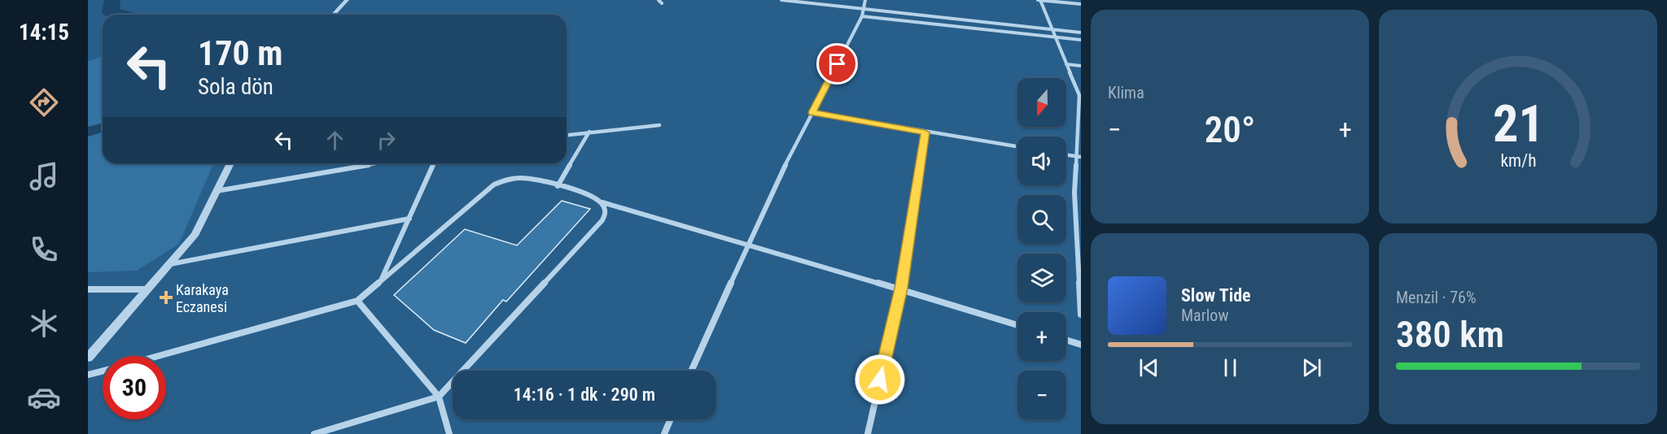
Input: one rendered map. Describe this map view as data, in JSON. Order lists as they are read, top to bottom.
{
  "places": {
    "health": ["Karakaya Eczanesi"]
  },
  "north": "bottom",
  "page": {
    "tabs": "14:15",
    "tile": [
      "Klima",
      ["Menzil · 76%", "380 km"]
    ],
    "turn": ["170 m", "Sola dön"],
    "map_buttons": ["+", "−"],
    "heat": ["−", "20°", "+"],
    "song": ["Slow Tide", "Marlow"],
    "limit": "30",
    "trip": "14:16 · 1 dk · 290 m",
    "gauge": ["21", "km/h"]
  }
}
